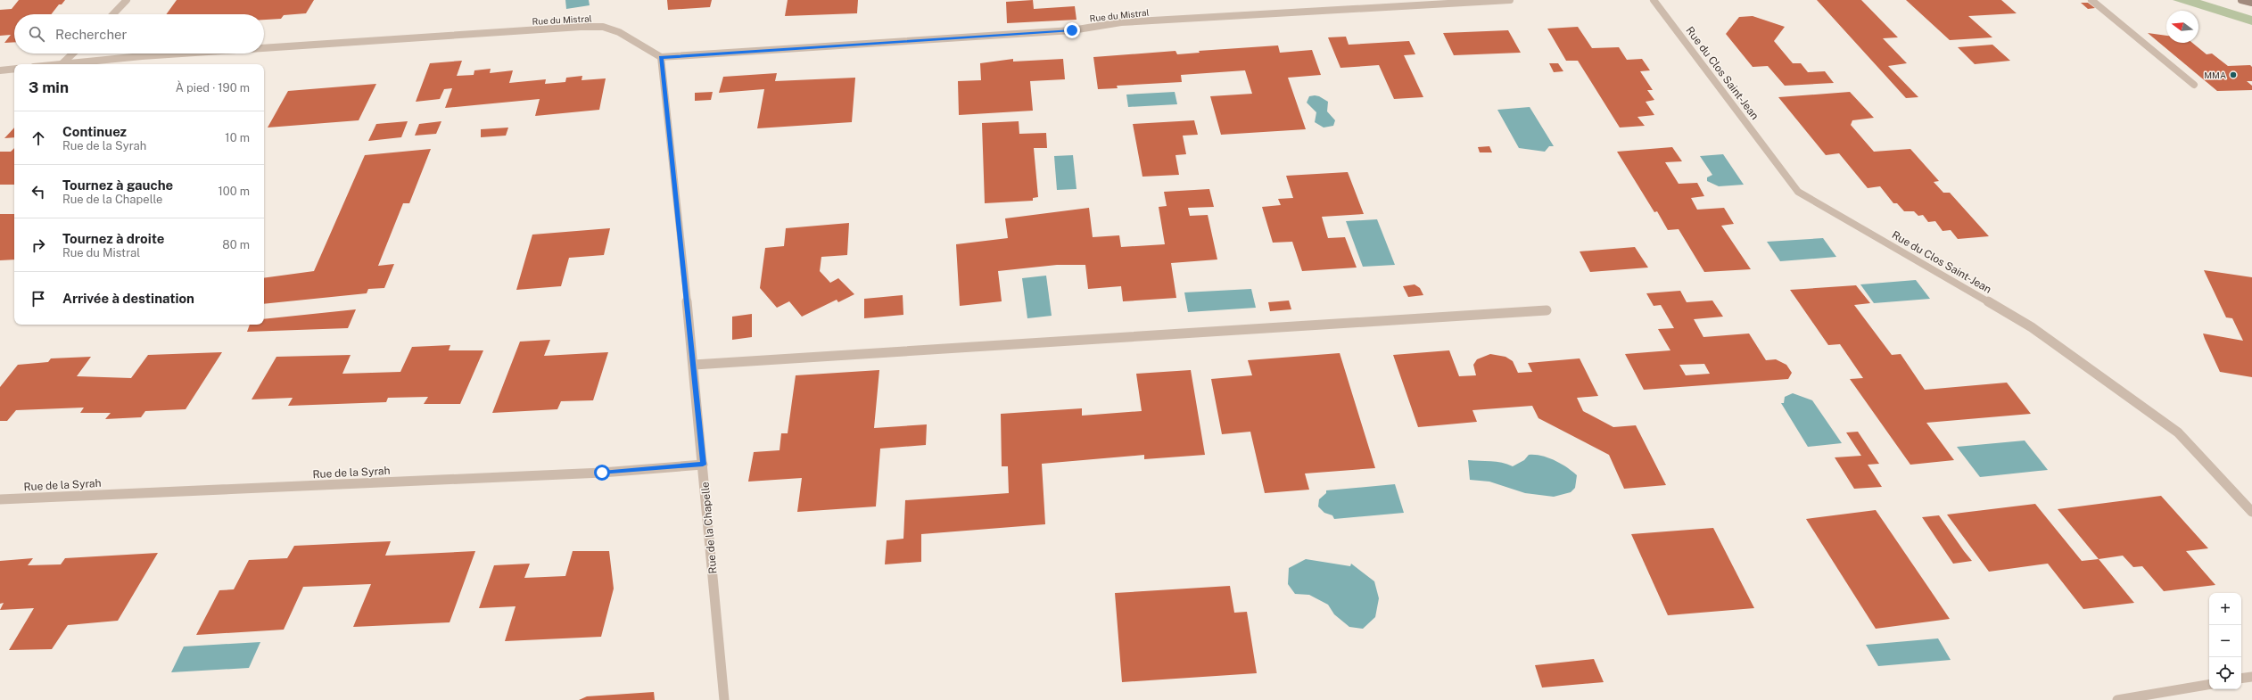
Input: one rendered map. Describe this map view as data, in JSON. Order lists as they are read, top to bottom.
{
  "streets": {
    "street": [
      "Rue du Mistral",
      "Rue du Clos Saint-Jean",
      "Rue de la Syrah",
      "Rue de la Chapelle"
    ]
  },
  "crossings": [
    ["Rue du Mistral", "Rue de la Chapelle"],
    ["Rue de la Syrah", "Rue de la Chapelle"]
  ],
  "places": ["MMA"],
  "north": "left",
  "page": {
    "search": "Rechercher",
    "heading": ["3 min", "À pied · 190 m"],
    "list": [
      ["Continuez", "Rue de la Syrah", "10 m"],
      ["Tournez à gauche", "Rue de la Chapelle", "100 m"],
      ["Tournez à droite", "Rue du Mistral", "80 m"],
      "Arrivée à destination"
    ],
    "map_buttons": ["+", "−"]
  }
}
